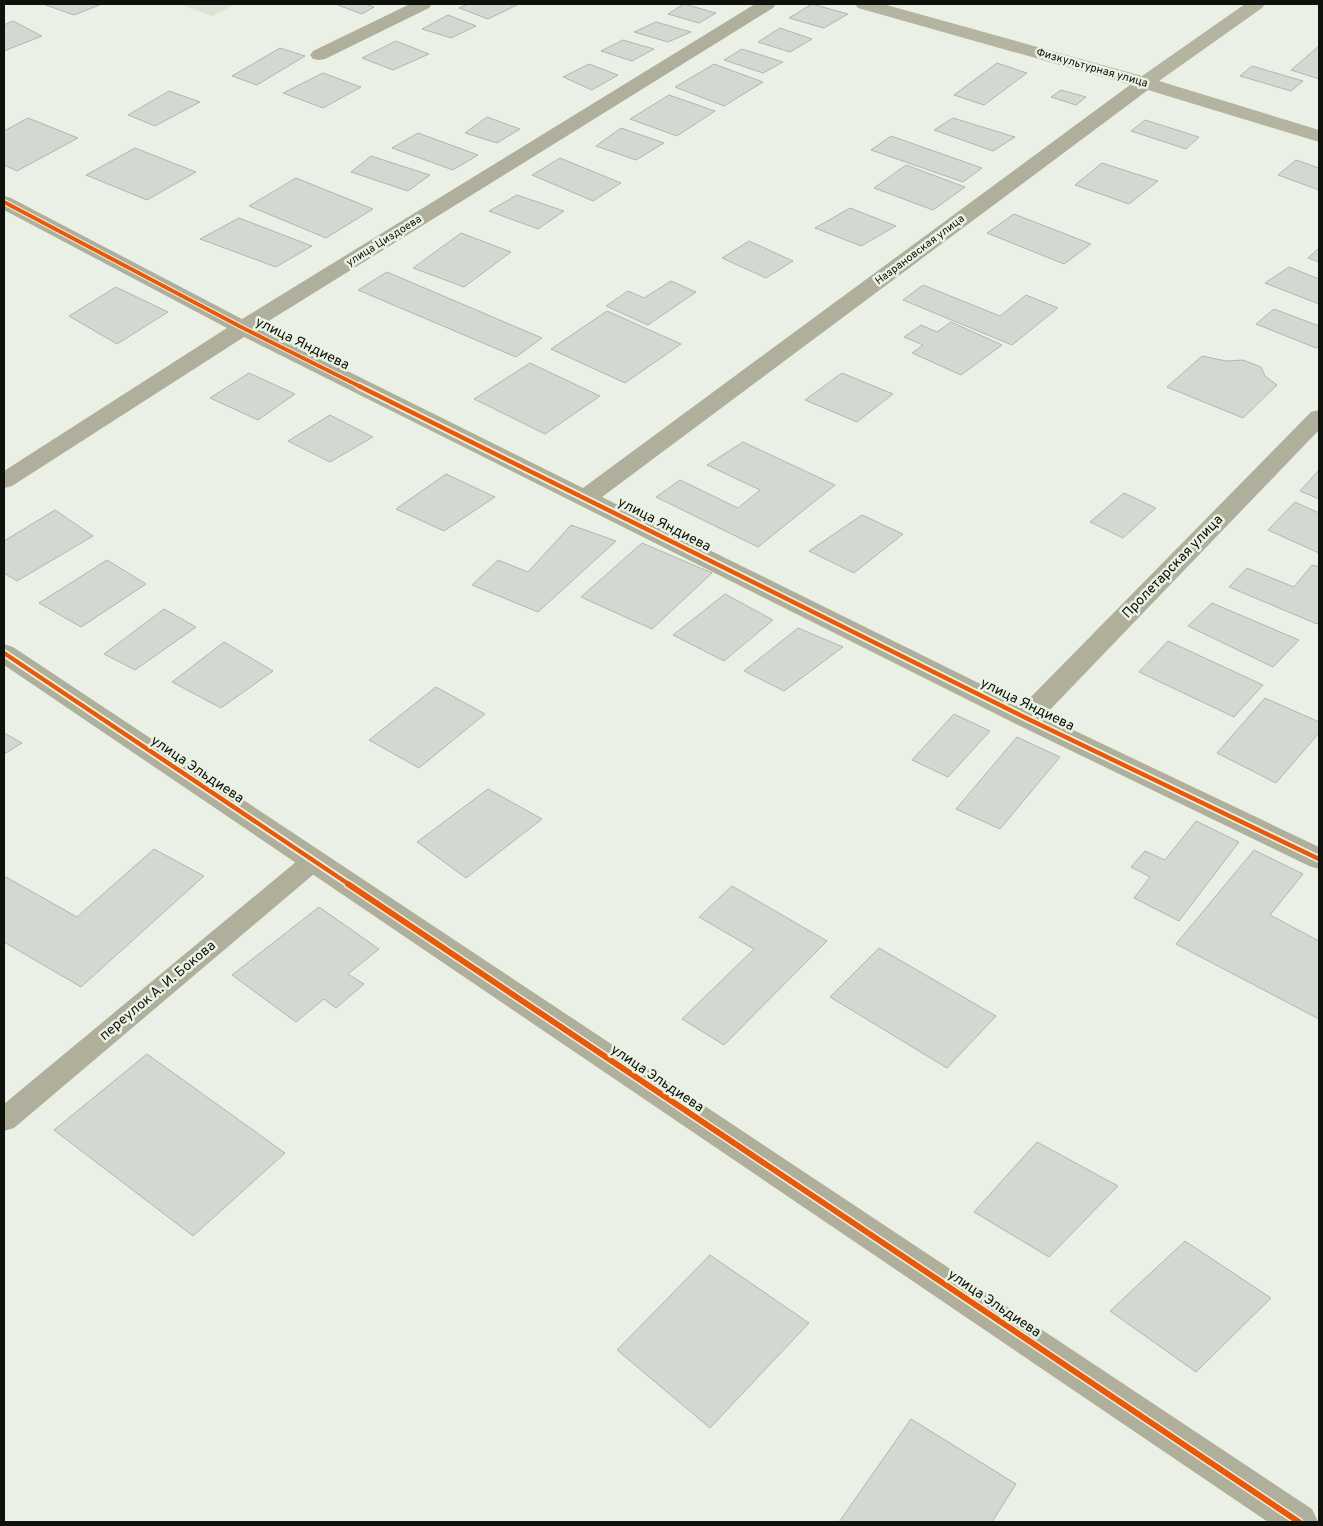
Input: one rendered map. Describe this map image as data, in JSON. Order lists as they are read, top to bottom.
{
  "streets": {
    "main road": ["Физкультурная улица", "Назрановская улица"],
    "street": [
      "улица Циздоева",
      "улица Яндиева",
      "Пролетарская улица",
      "улица Эльдиева"
    ],
    "lane": ["переулок А. И. Бокова"]
  },
  "crossings": [
    ["Физкультурная улица", "Назрановская улица"],
    ["улица Циздоева", "улица Яндиева"],
    ["Назрановская улица", "улица Яндиева"],
    ["улица Яндиева", "Пролетарская улица"],
    ["улица Эльдиева", "переулок А. И. Бокова"]
  ]
}
